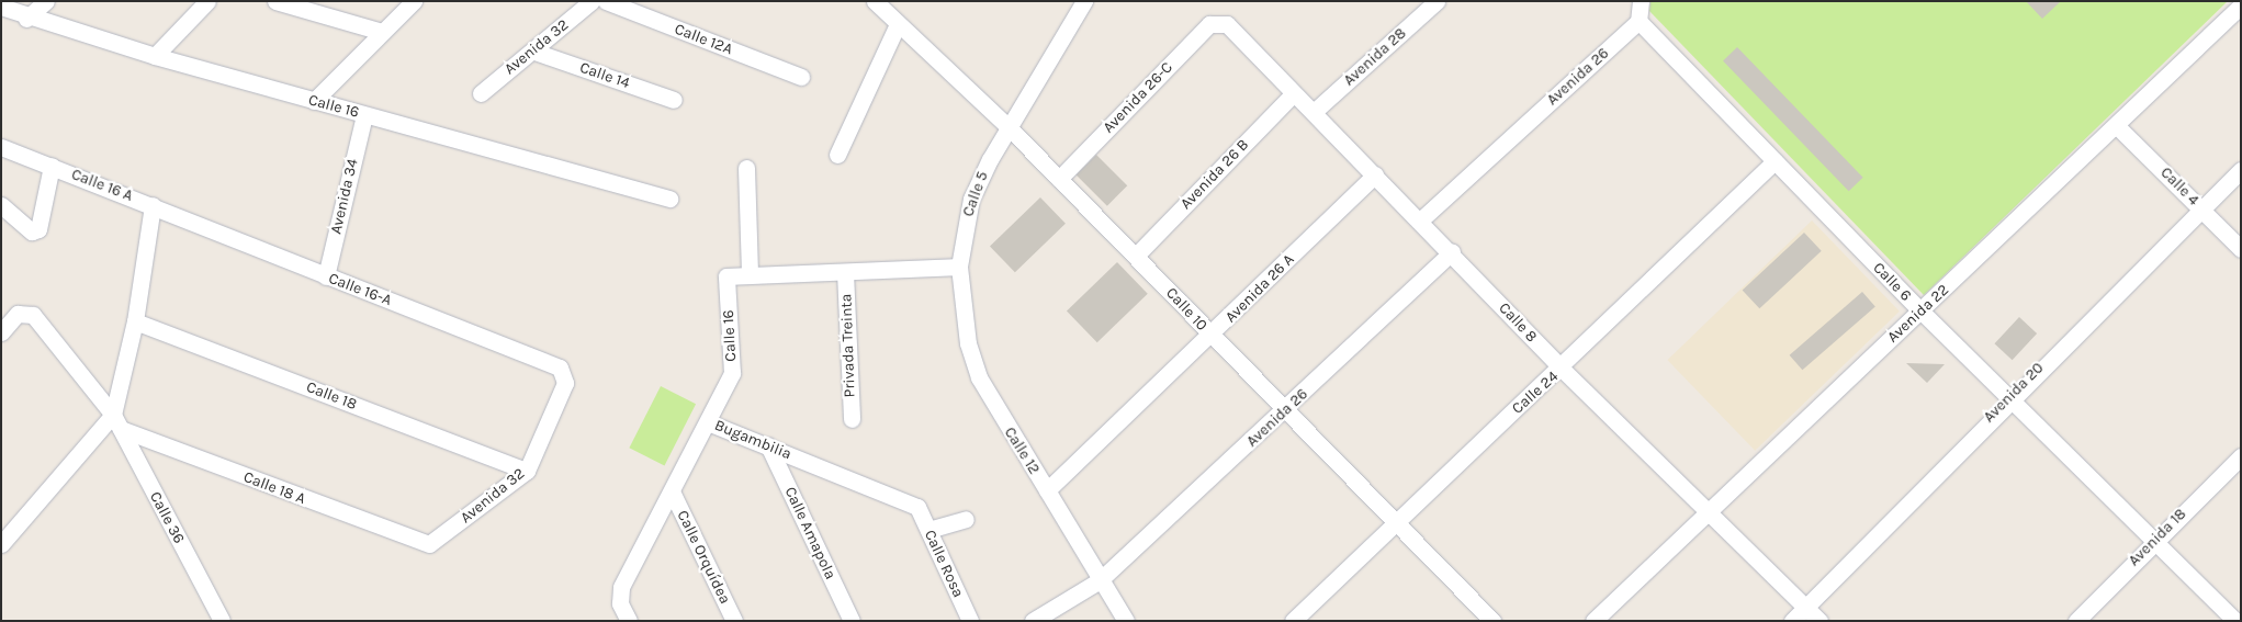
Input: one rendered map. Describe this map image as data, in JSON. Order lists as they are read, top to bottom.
{
  "streets": {
    "street": [
      "Calle 12A",
      "Avenida 32",
      "Avenida 28",
      "Calle 14",
      "Avenida 26",
      "Avenida 26-C",
      "Calle 16",
      "Avenida 26 B",
      "Calle 16 A",
      "Calle 4",
      "Calle 5",
      "Avenida 34",
      "Calle 6",
      "Avenida 26 A",
      "Calle 16-A",
      "Calle 10",
      "Avenida 22",
      "Calle 8",
      "Privada Treinta",
      "Calle 24",
      "Avenida 20",
      "Calle 18",
      "Bugambilia",
      "Calle 12",
      "Calle 18 A",
      "Calle 36",
      "Calle Amapola",
      "Avenida 18",
      "Calle Orquídea",
      "Calle Rosa"
    ]
  },
  "crossings": [
    ["Avenida 32", "Calle 14"],
    ["Avenida 32", "Calle 16-A"],
    ["Avenida 32", "Calle 18"],
    ["Avenida 32", "Calle 18 A"],
    ["Avenida 28", "Calle 8"],
    ["Avenida 26", "Calle 6"],
    ["Avenida 26", "Calle 10"],
    ["Avenida 26", "Calle 8"],
    ["Avenida 26", "Calle 12"],
    ["Avenida 26-C", "Calle 10"],
    ["Avenida 26-C", "Calle 8"],
    ["Calle 16", "Avenida 34"],
    ["Calle 16", "Privada Treinta"],
    ["Calle 16", "Bugambilia"],
    ["Avenida 26 B", "Calle 10"],
    ["Avenida 26 B", "Calle 8"],
    ["Calle 16 A", "Calle 16-A"],
    ["Calle 4", "Avenida 22"],
    ["Calle 4", "Avenida 20"],
    ["Calle 5", "Calle 10"],
    ["Calle 5", "Privada Treinta"],
    ["Calle 5", "Calle 12"],
    ["Avenida 34", "Calle 16-A"],
    ["Calle 6", "Avenida 22"],
    ["Calle 6", "Calle 24"],
    ["Calle 6", "Avenida 20"],
    ["Calle 6", "Avenida 18"],
    ["Avenida 26 A", "Calle 10"],
    ["Avenida 26 A", "Calle 8"],
    ["Avenida 26 A", "Calle 12"],
    ["Calle 10", "Calle 24"],
    ["Avenida 22", "Calle 8"],
    ["Calle 8", "Calle 24"],
    ["Calle 8", "Avenida 20"],
    ["Privada Treinta", "Calle 12"],
    ["Bugambilia", "Calle Amapola"],
    ["Bugambilia", "Calle Orquídea"],
    ["Bugambilia", "Calle Rosa"],
    ["Calle 18 A", "Calle 36"]
  ]
}
